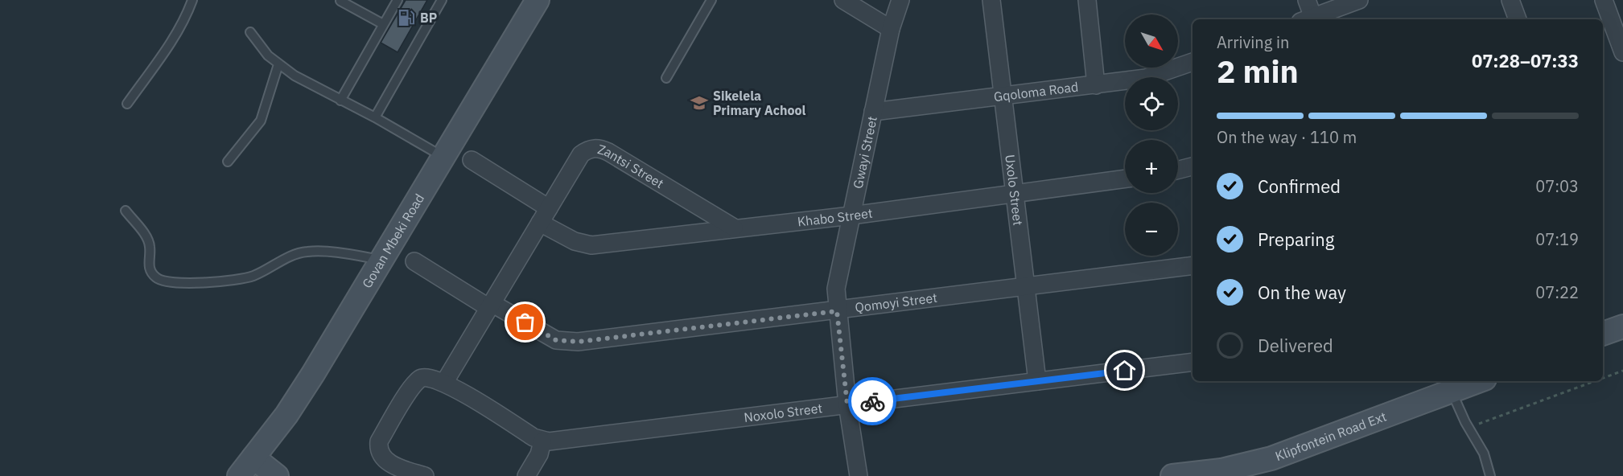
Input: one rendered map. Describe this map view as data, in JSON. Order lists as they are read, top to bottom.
{
  "streets": {
    "main road": ["Govan Mbeki Road", "Klipfontein Road Ext"],
    "street": [
      "Gqoloma Road",
      "Gwayi Street",
      "Zantsi Street",
      "Uxolo Street",
      "Khabo Street",
      "Qomoyi Street",
      "Noxolo Street"
    ]
  },
  "crossings": [
    ["Gqoloma Road", "Gwayi Street"],
    ["Gqoloma Road", "Uxolo Street"],
    ["Gwayi Street", "Khabo Street"],
    ["Gwayi Street", "Qomoyi Street"],
    ["Gwayi Street", "Noxolo Street"],
    ["Zantsi Street", "Khabo Street"],
    ["Zantsi Street", "Qomoyi Street"],
    ["Uxolo Street", "Khabo Street"],
    ["Uxolo Street", "Qomoyi Street"],
    ["Uxolo Street", "Noxolo Street"]
  ],
  "places": {
    "fuel station": ["BP"],
    "school or university": ["Sikelela Primary Achool"]
  },
  "north": "bottom right",
  "page": {
    "map_buttons": ["+", "−"],
    "heading": ["2 min", "Arriving in", "07:28–07:33"],
    "bar": "On the way · 110 m",
    "list": [
      ["Confirmed", "07:03"],
      ["Preparing", "07:19"],
      ["On the way", "07:22"],
      "Delivered"
    ]
  }
}
